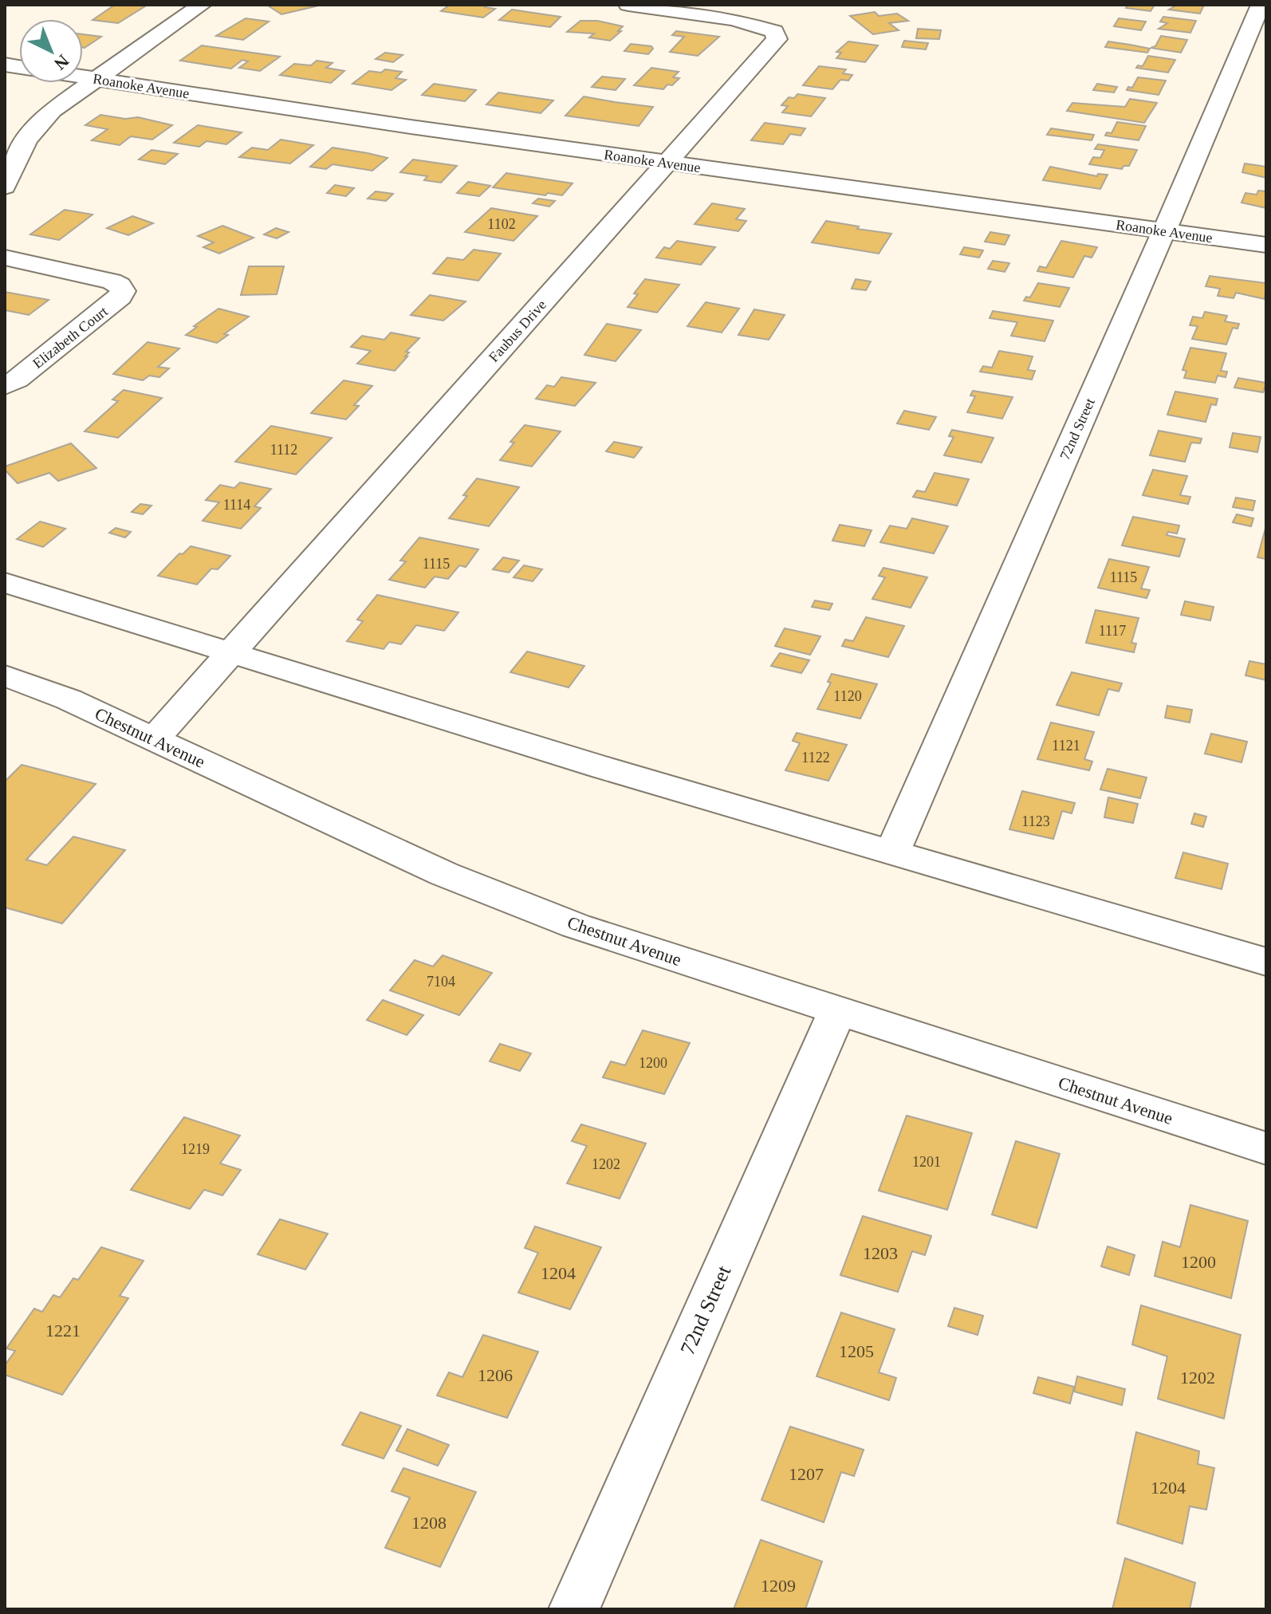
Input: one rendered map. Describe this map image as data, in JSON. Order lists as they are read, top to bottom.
{
  "streets": {
    "street": [
      "Roanoke Avenue",
      "Faubus Drive",
      "Elizabeth Court",
      "72nd Street",
      "Chestnut Avenue"
    ]
  },
  "crossings": [
    ["Roanoke Avenue", "Faubus Drive"],
    ["Roanoke Avenue", "72nd Street"],
    ["Faubus Drive", "Chestnut Avenue"],
    ["72nd Street", "Chestnut Avenue"]
  ],
  "house_numbers": [
    "1102",
    "1112",
    "1114",
    "1115",
    "1115",
    "1117",
    "1120",
    "1121",
    "1122",
    "1123",
    "7104",
    "1200",
    "1219",
    "1201",
    "1202",
    "1203",
    "1200",
    "1204",
    "1221",
    "1205",
    "1206",
    "1202",
    "1207",
    "1204",
    "1208",
    "1209"
  ],
  "north": "bottom right"
}
